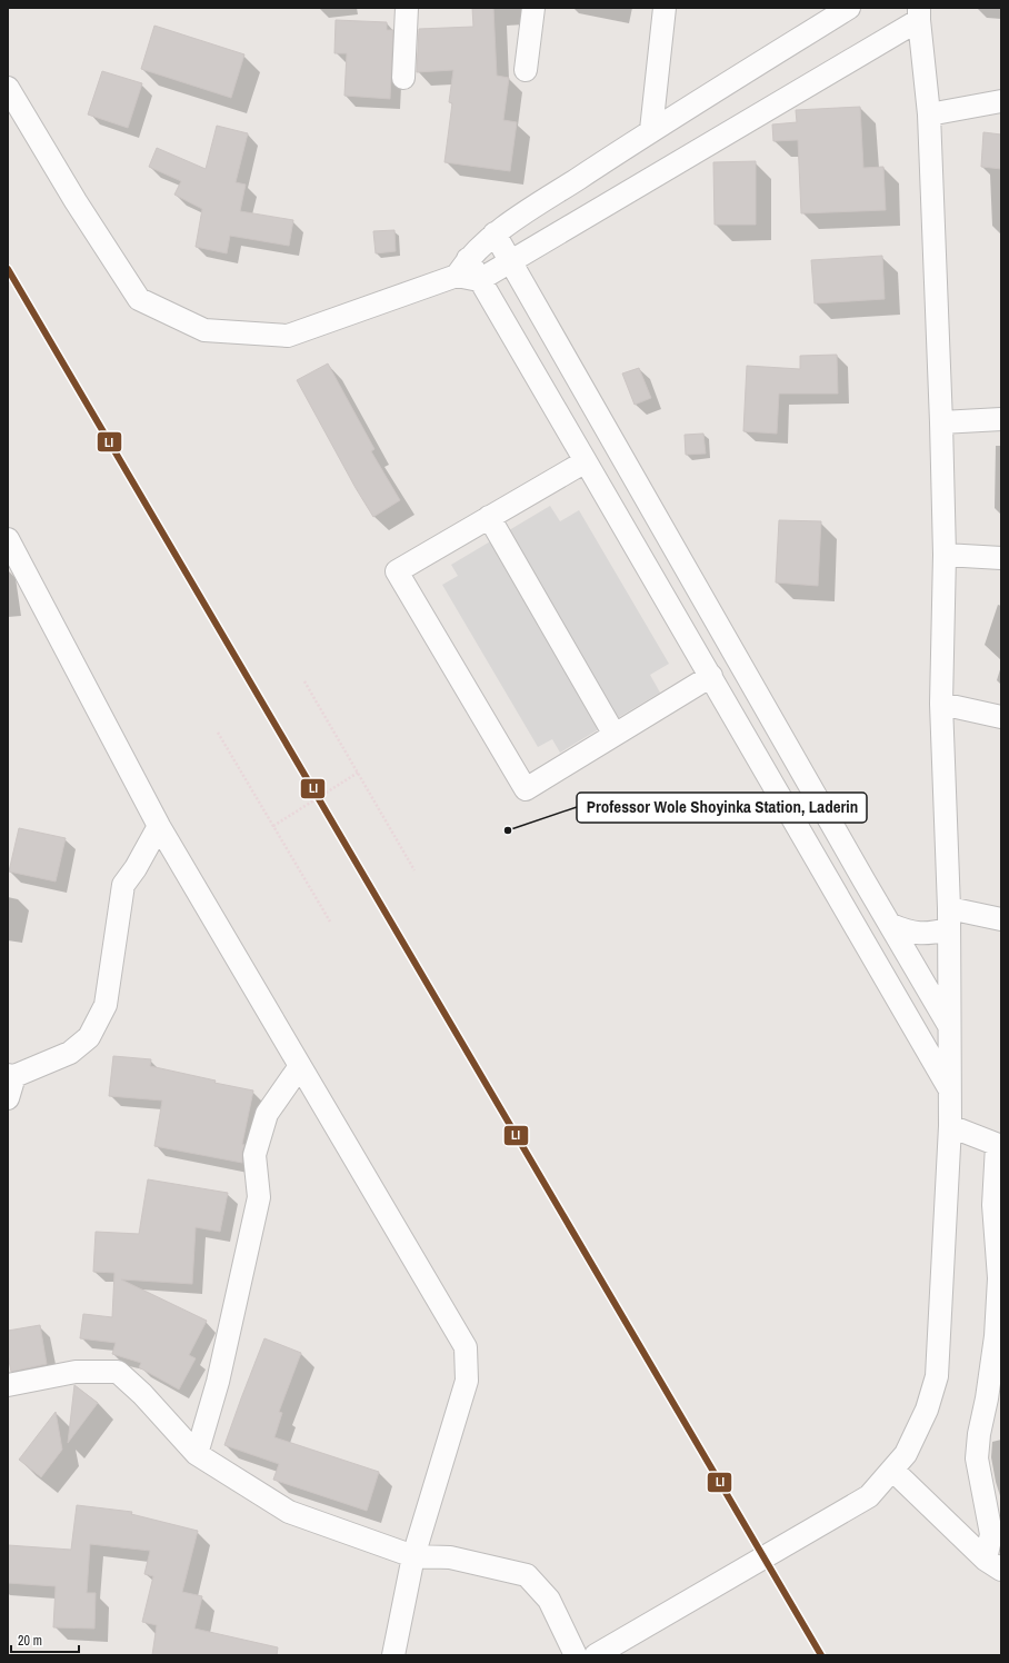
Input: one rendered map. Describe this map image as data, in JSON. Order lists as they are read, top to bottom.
{
  "places": ["Professor Wole Shoyinka Station, Laderin"],
  "lines": ["transit line LI"],
  "scale_bar": "20 m"
}
